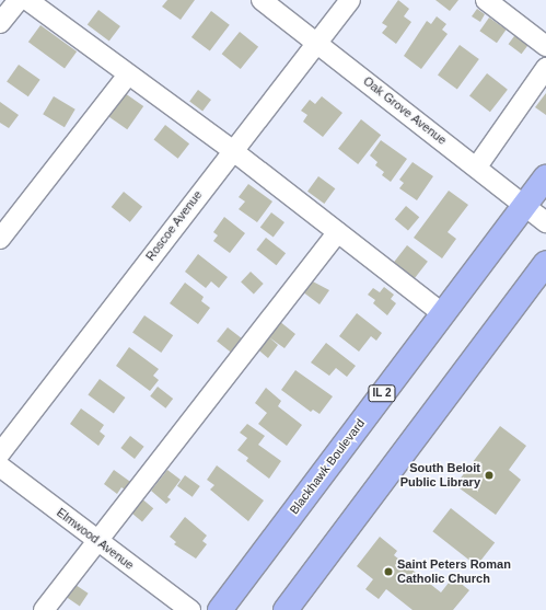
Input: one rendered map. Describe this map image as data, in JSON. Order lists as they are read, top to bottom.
{
  "streets": {
    "main road": ["IL 2", "Blackhawk Boulevard"],
    "street": ["Oak Grove Avenue", "Roscoe Avenue", "Elmwood Avenue"]
  },
  "crossings": [
    ["Oak Grove Avenue", "Roscoe Avenue"],
    ["Oak Grove Avenue", "Blackhawk Boulevard"]
  ],
  "places": ["South Beloit Public Library", "Saint Peters Roman Catholic Church"]
}
